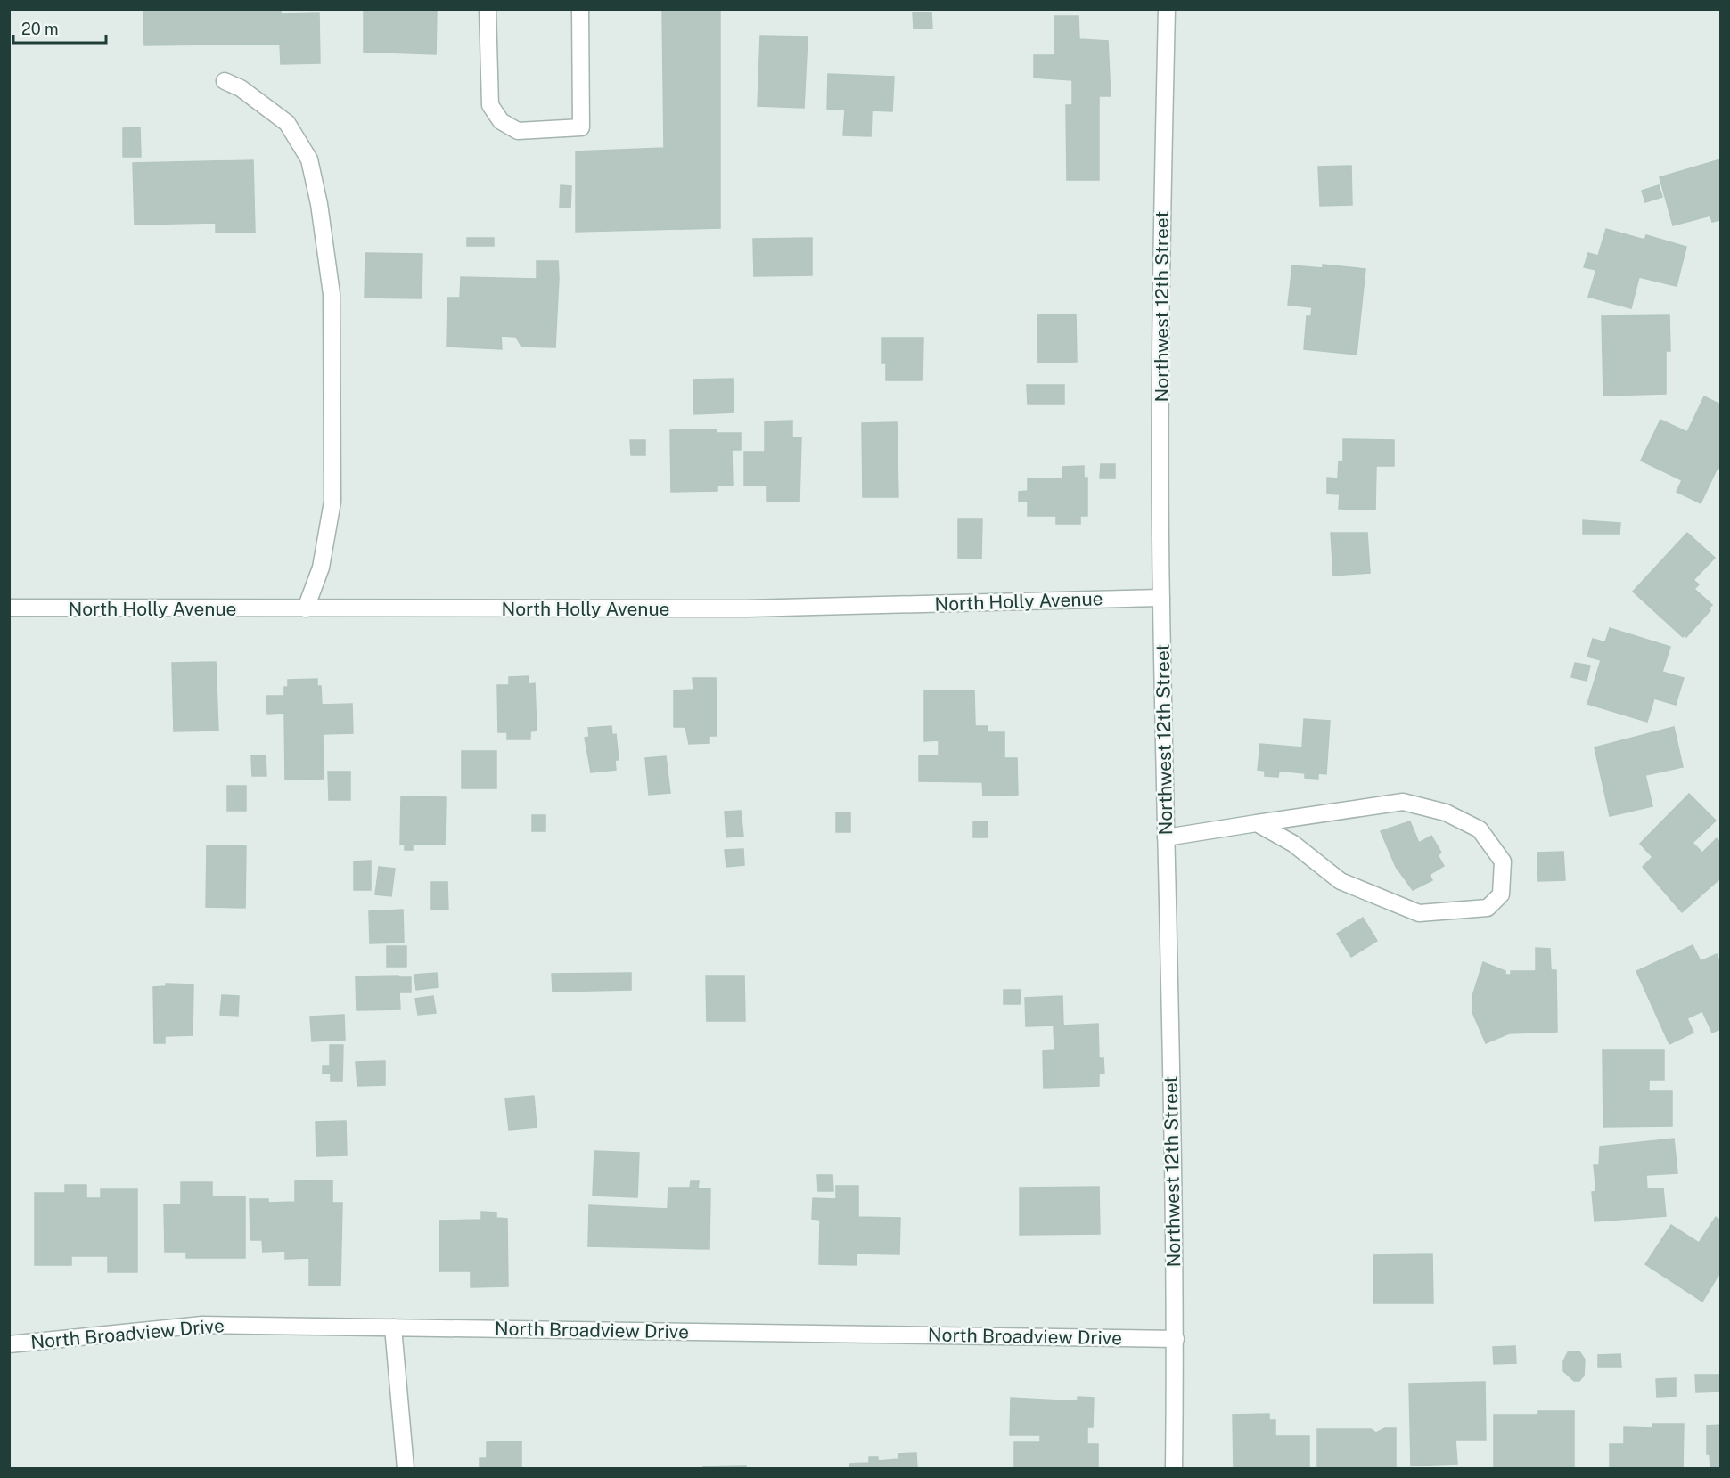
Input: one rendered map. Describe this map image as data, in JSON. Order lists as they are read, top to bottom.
{
  "streets": {
    "street": ["Northwest 12th Street", "North Holly Avenue", "North Broadview Drive"]
  },
  "crossings": [
    ["Northwest 12th Street", "North Holly Avenue"],
    ["Northwest 12th Street", "North Broadview Drive"]
  ],
  "scale_bar": "20 m"
}
